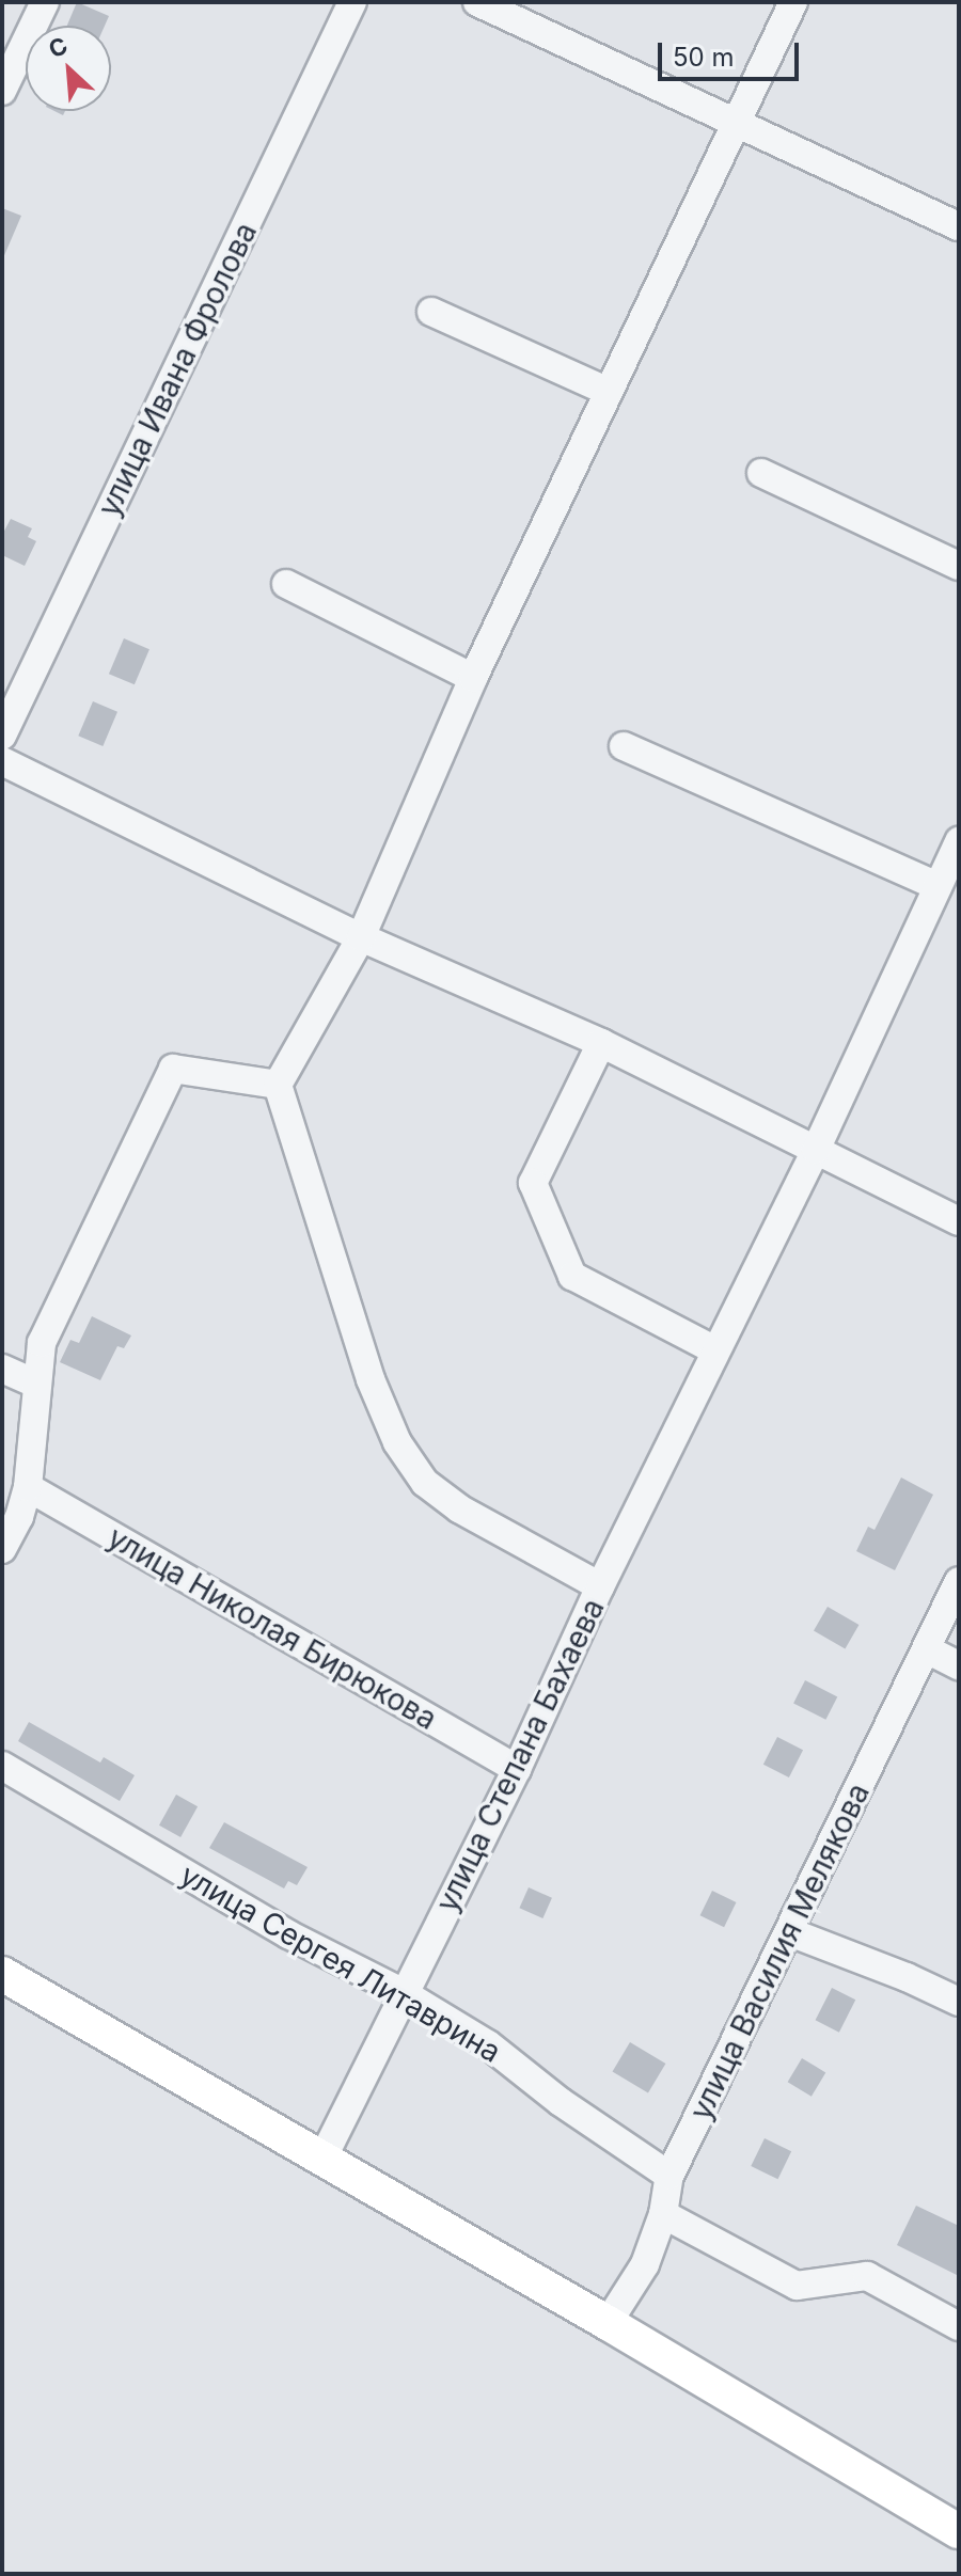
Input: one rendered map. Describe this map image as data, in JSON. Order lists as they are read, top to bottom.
{
  "streets": {
    "street": [
      "улица Ивана Фролова",
      "улица Николая Бирюкова",
      "улица Степана Бахаева",
      "улица Василия Мелякова",
      "улица Сергея Литаврина"
    ]
  },
  "crossings": [
    ["улица Николая Бирюкова", "улица Степана Бахаева"],
    ["улица Степана Бахаева", "улица Сергея Литаврина"],
    ["улица Василия Мелякова", "улица Сергея Литаврина"]
  ],
  "scale_bar": "50 m",
  "north": "top left"
}
